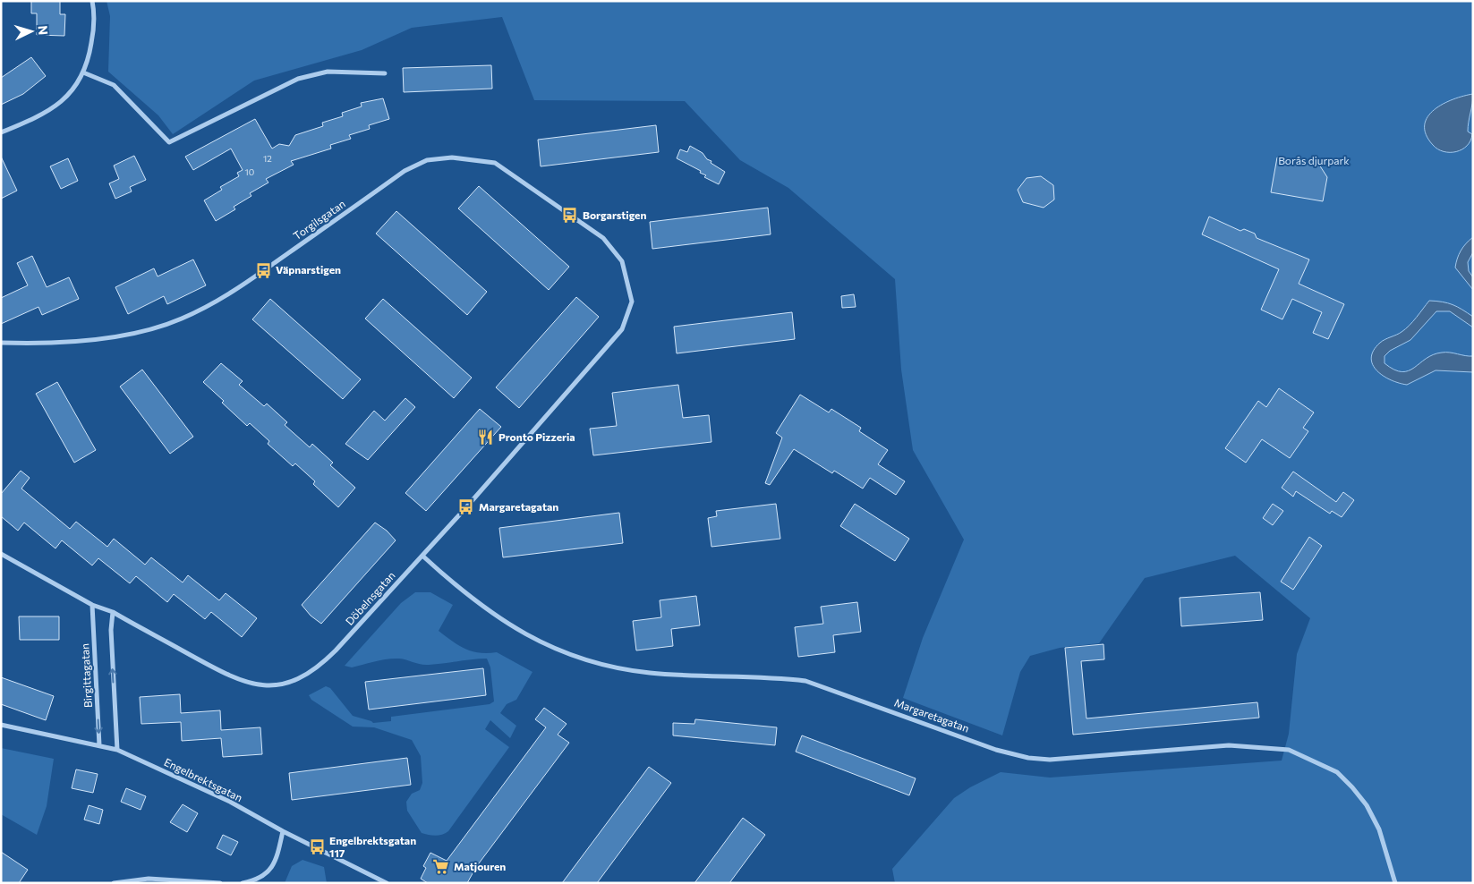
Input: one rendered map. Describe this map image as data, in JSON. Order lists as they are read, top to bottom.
{
  "streets": {
    "street": [
      "Torgilsgatan",
      "Döbelnsgatan",
      "Birgittagatan",
      "Margaretagatan",
      "Engelbrektsgatan"
    ]
  },
  "crossings": [
    ["Torgilsgatan", "Döbelnsgatan"],
    ["Döbelnsgatan", "Birgittagatan"],
    ["Döbelnsgatan", "Margaretagatan"],
    ["Birgittagatan", "Engelbrektsgatan"]
  ],
  "parks": ["Borås djurpark"],
  "places": {
    "bus stop": [
      "Borgarstigen",
      "Väpnarstigen",
      "Margaretagatan",
      "Engelbrektsgatan 117"
    ],
    "restaurant": ["Pronto Pizzeria"],
    "supermarket": ["Matjouren"]
  },
  "house_numbers": ["12", "10"],
  "north": "right"
}
